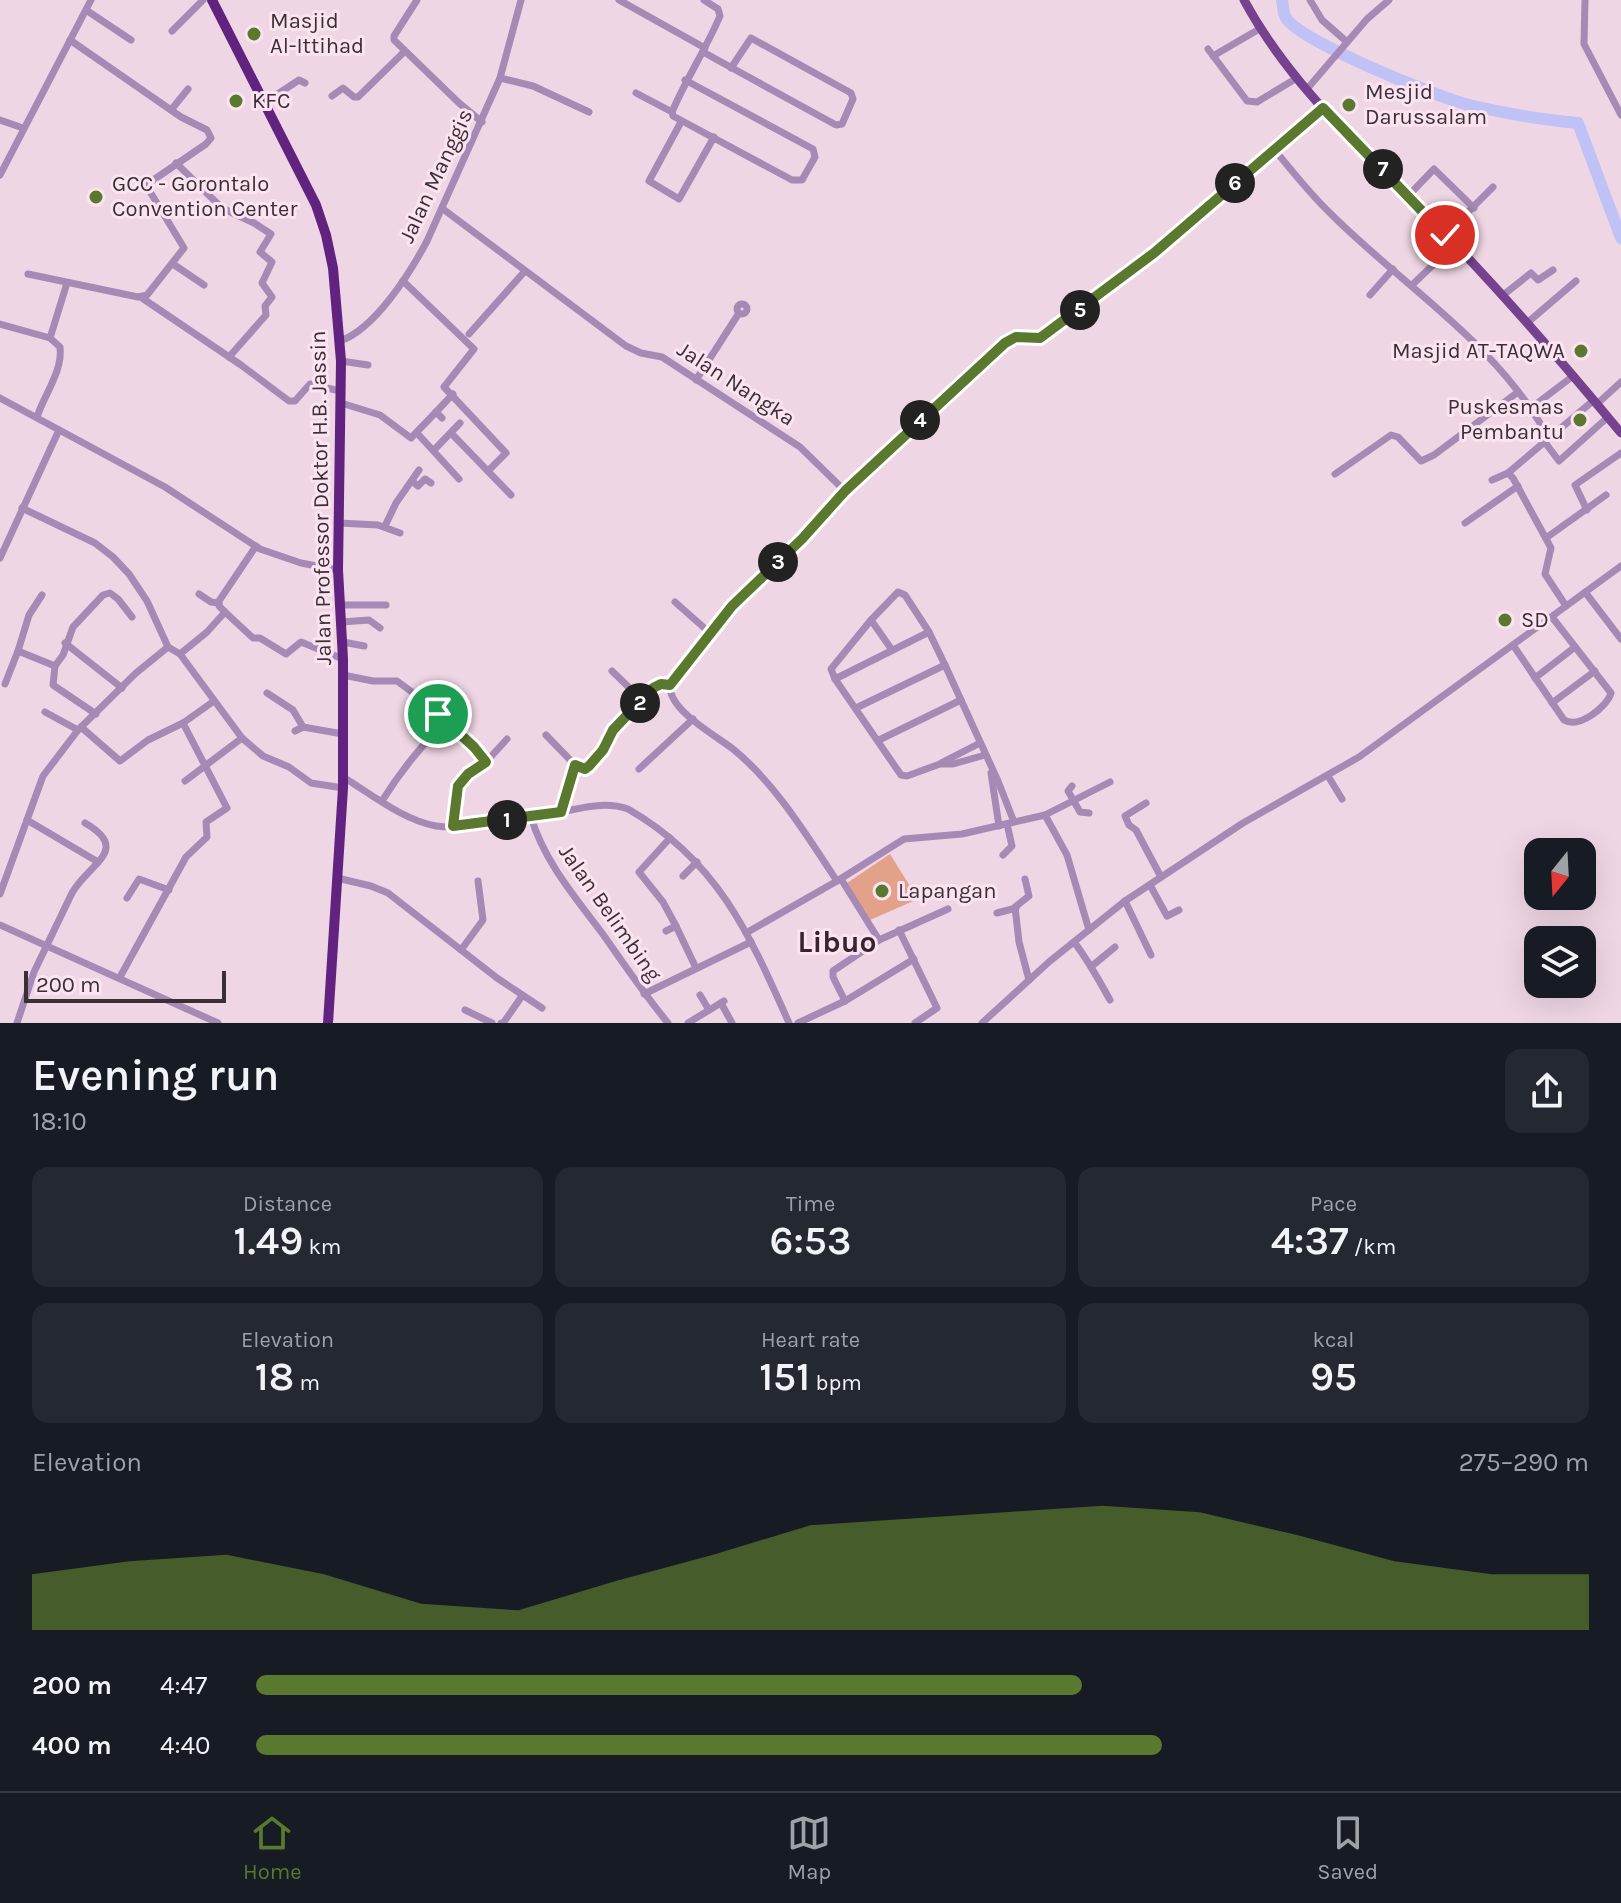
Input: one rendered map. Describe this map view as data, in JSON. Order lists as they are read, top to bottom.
{
  "streets": {
    "highway": ["Jalan Professor Doktor H.B. Jassin"],
    "street": ["Jalan Manggis", "Jalan Nangka", "Jalan Belimbing"]
  },
  "crossings": [
    ["Jalan Manggis", "Jalan Nangka"],
    ["Jalan Manggis", "Jalan Professor Doktor H.B. Jassin"]
  ],
  "districts": ["Libuo"],
  "places": [
    "Masjid Al-Ittihad",
    "KFC",
    "Mesjid Darussalam",
    "GCC - Gorontalo Convention Center",
    "Masjid AT-TAQWA",
    "Puskesmas Pembantu",
    "SD",
    "Lapangan"
  ],
  "scale_bar": "200 m",
  "north": "bottom",
  "page": {
    "pins": [
      "7",
      "6",
      "5",
      "4",
      "3",
      "2",
      "1"
    ],
    "scale": "200 m",
    "heading": ["Evening run", "18:10"],
    "stats": [
      ["Distance", "1.49 km"],
      ["Time", "6:53"],
      ["Pace", "4:37 /km"],
      ["Elevation", "18 m"],
      ["Heart rate", "151 bpm"],
      ["kcal", "95"]
    ],
    "chart": ["Elevation", "275–290 m"],
    "list": [
      {
        "name": "200 m",
        "note": "4:47"
      },
      {
        "name": "400 m",
        "note": "4:40"
      }
    ],
    "tabs": ["Home", "Map", "Saved"]
  }
}
